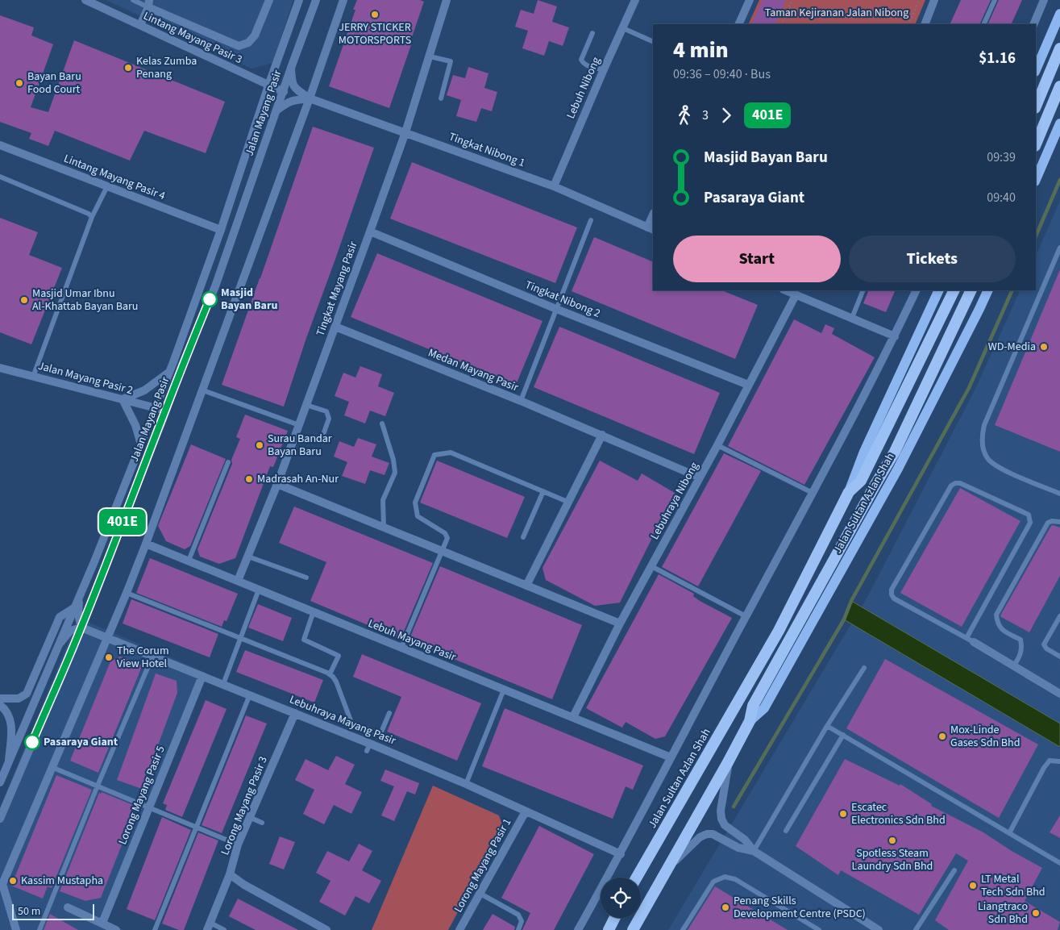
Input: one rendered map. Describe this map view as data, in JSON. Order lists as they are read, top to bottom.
{
  "streets": {
    "highway": ["Jalan Sultan Azlan Shah"],
    "street": [
      "Lintang Mayang Pasir 3",
      "Lebuh Nibong",
      "Jalan Mayang Pasir",
      "Tingkat Nibong 1",
      "Lintang Mayang Pasir 4",
      "Tingkat Mayang Pasir",
      "Tingkat Nibong 2",
      "Medan Mayang Pasir",
      "Jalan Mayang Pasir 2",
      "Lebuhraya Nibong",
      "Lebuh Mayang Pasir",
      "Lebuhraya Mayang Pasir",
      "Lorong Mayang Pasir 5",
      "Lorong Mayang Pasir 3",
      "Lorong Mayang Pasir 1"
    ]
  },
  "crossings": [
    ["Lintang Mayang Pasir 3", "Jalan Mayang Pasir"],
    ["Lebuh Nibong", "Tingkat Nibong 1"],
    ["Jalan Mayang Pasir", "Lintang Mayang Pasir 4"],
    ["Jalan Mayang Pasir", "Jalan Mayang Pasir 2"],
    ["Jalan Mayang Pasir", "Lebuhraya Mayang Pasir"],
    ["Tingkat Nibong 1", "Tingkat Mayang Pasir"],
    ["Tingkat Mayang Pasir", "Tingkat Nibong 2"],
    ["Tingkat Mayang Pasir", "Medan Mayang Pasir"],
    ["Tingkat Mayang Pasir", "Lebuh Mayang Pasir"],
    ["Tingkat Nibong 2", "Lebuhraya Nibong"],
    ["Medan Mayang Pasir", "Lebuhraya Nibong"],
    ["Lebuhraya Nibong", "Lebuh Mayang Pasir"],
    ["Lebuhraya Mayang Pasir", "Lorong Mayang Pasir 5"],
    ["Lebuhraya Mayang Pasir", "Lorong Mayang Pasir 3"],
    ["Lebuhraya Mayang Pasir", "Lorong Mayang Pasir 1"]
  ],
  "parks": ["Taman Kejiranan Jalan Nibong"],
  "places": [
    "JERRY STICKER MOTORSPORTS",
    "Kelas Zumba Penang",
    "Bayan Baru Food Court",
    "Masjid Bayan Baru",
    "Masjid Umar Ibnu Al-Khattab Bayan Baru",
    "WD-Media",
    "Surau Bandar Bayan Baru",
    "Madrasah An-Nur",
    "The Corum View Hotel",
    "Mox-Linde Gases Sdn Bhd",
    "Pasaraya Giant",
    "Escatec Electronics Sdn Bhd",
    "Spotless Steam Laundry Sdn Bhd",
    "Kassim Mustapha",
    "LT Metal Tech Sdn Bhd",
    "Penang Skills Development Centre (PSDC)",
    "Liangtraco Sdn Bhd"
  ],
  "lines": ["bus line 401E"],
  "scale_bar": "50 m",
  "page": {
    "on_map": "401E",
    "heading": ["4 min", "09:36 – 09:40 · Bus", "$1.16"],
    "legs": ["3", "401E"],
    "list": [
      {
        "name": "Masjid Bayan Baru",
        "value": "09:39"
      },
      {
        "name": "Pasaraya Giant",
        "value": "09:40"
      }
    ],
    "buttons": ["Start", "Tickets"],
    "scale": "50 m"
  }
}
